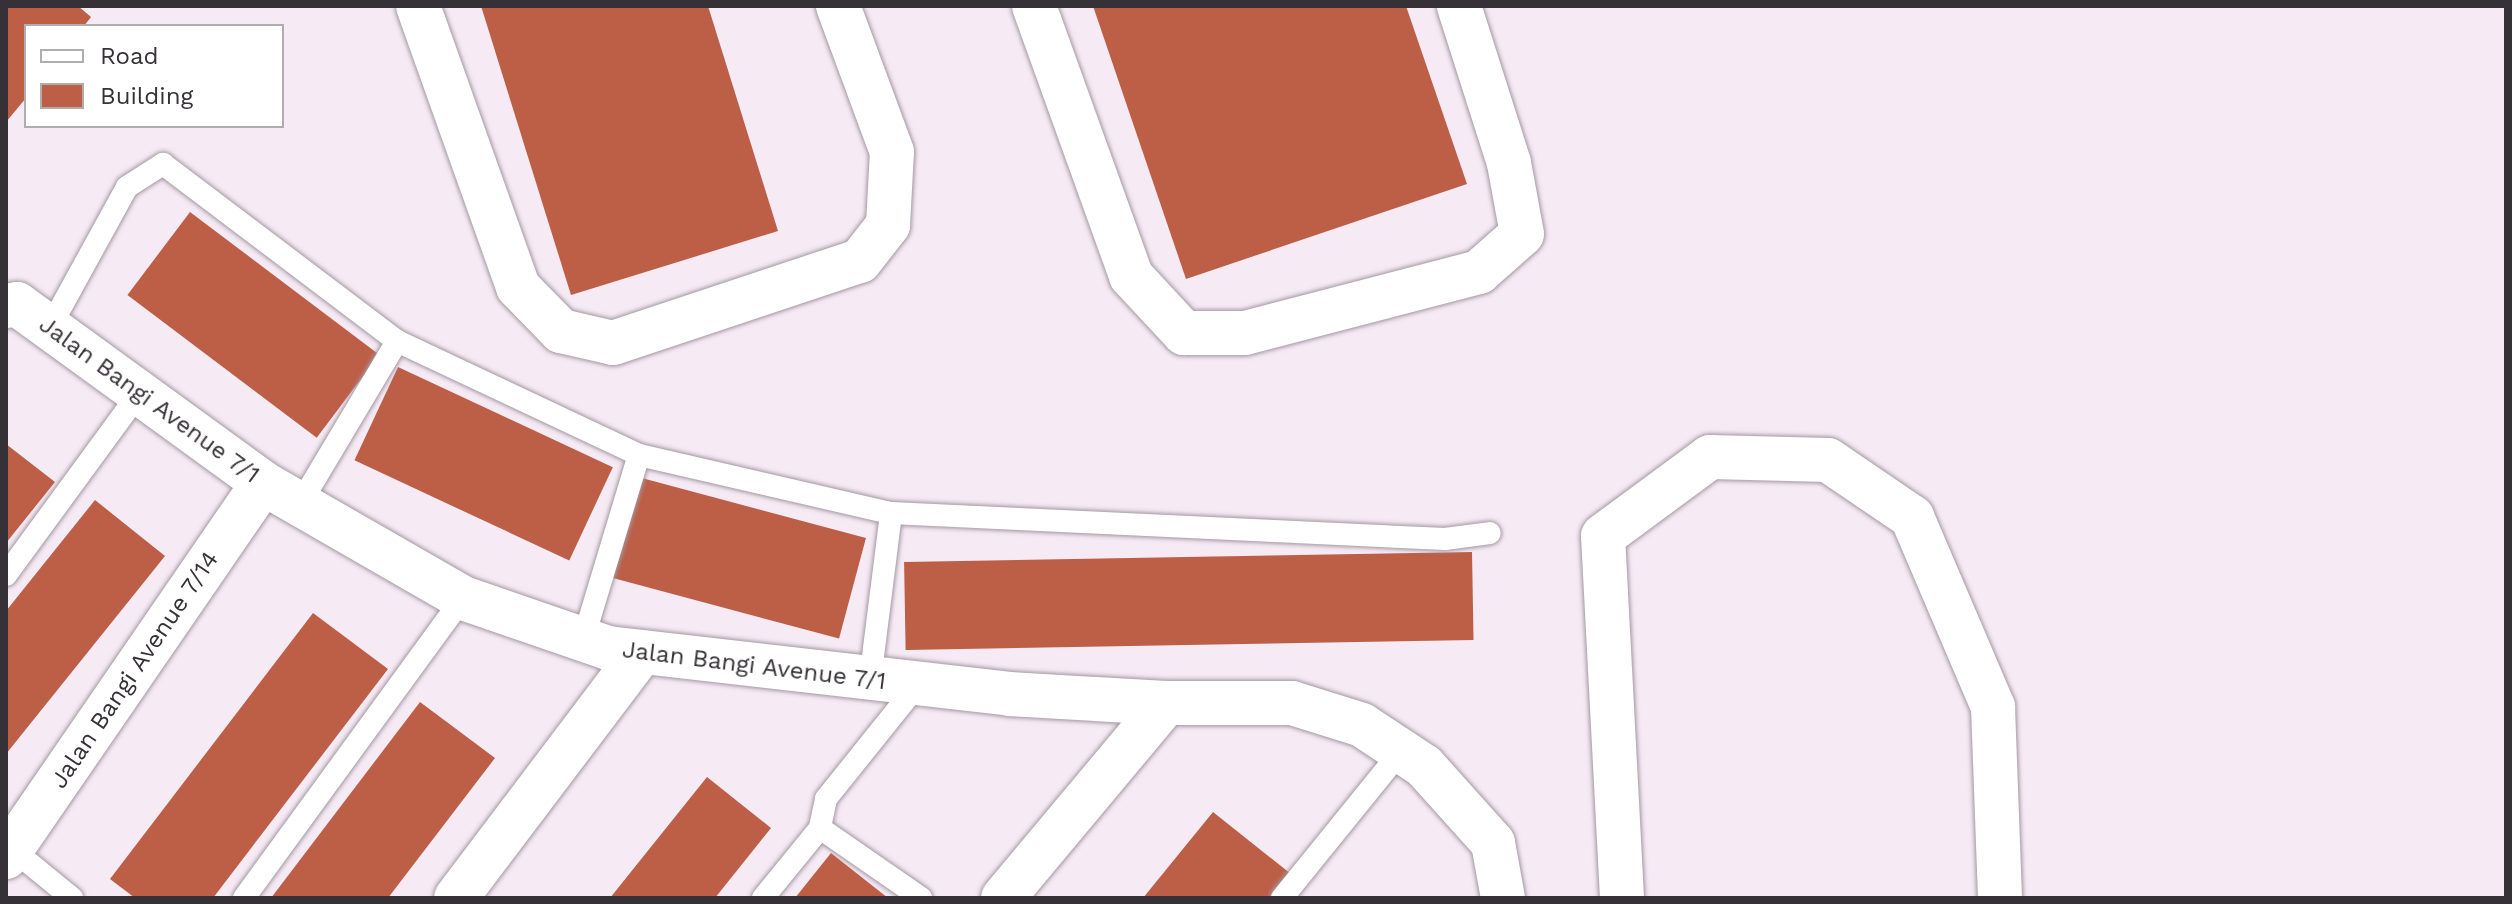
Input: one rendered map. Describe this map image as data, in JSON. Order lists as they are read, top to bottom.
{
  "streets": {
    "street": ["Jalan Bangi Avenue 7/1", "Jalan Bangi Avenue 7/14"]
  },
  "crossings": [
    ["Jalan Bangi Avenue 7/1", "Jalan Bangi Avenue 7/14"]
  ],
  "legend": ["Road", "Building"]
}
